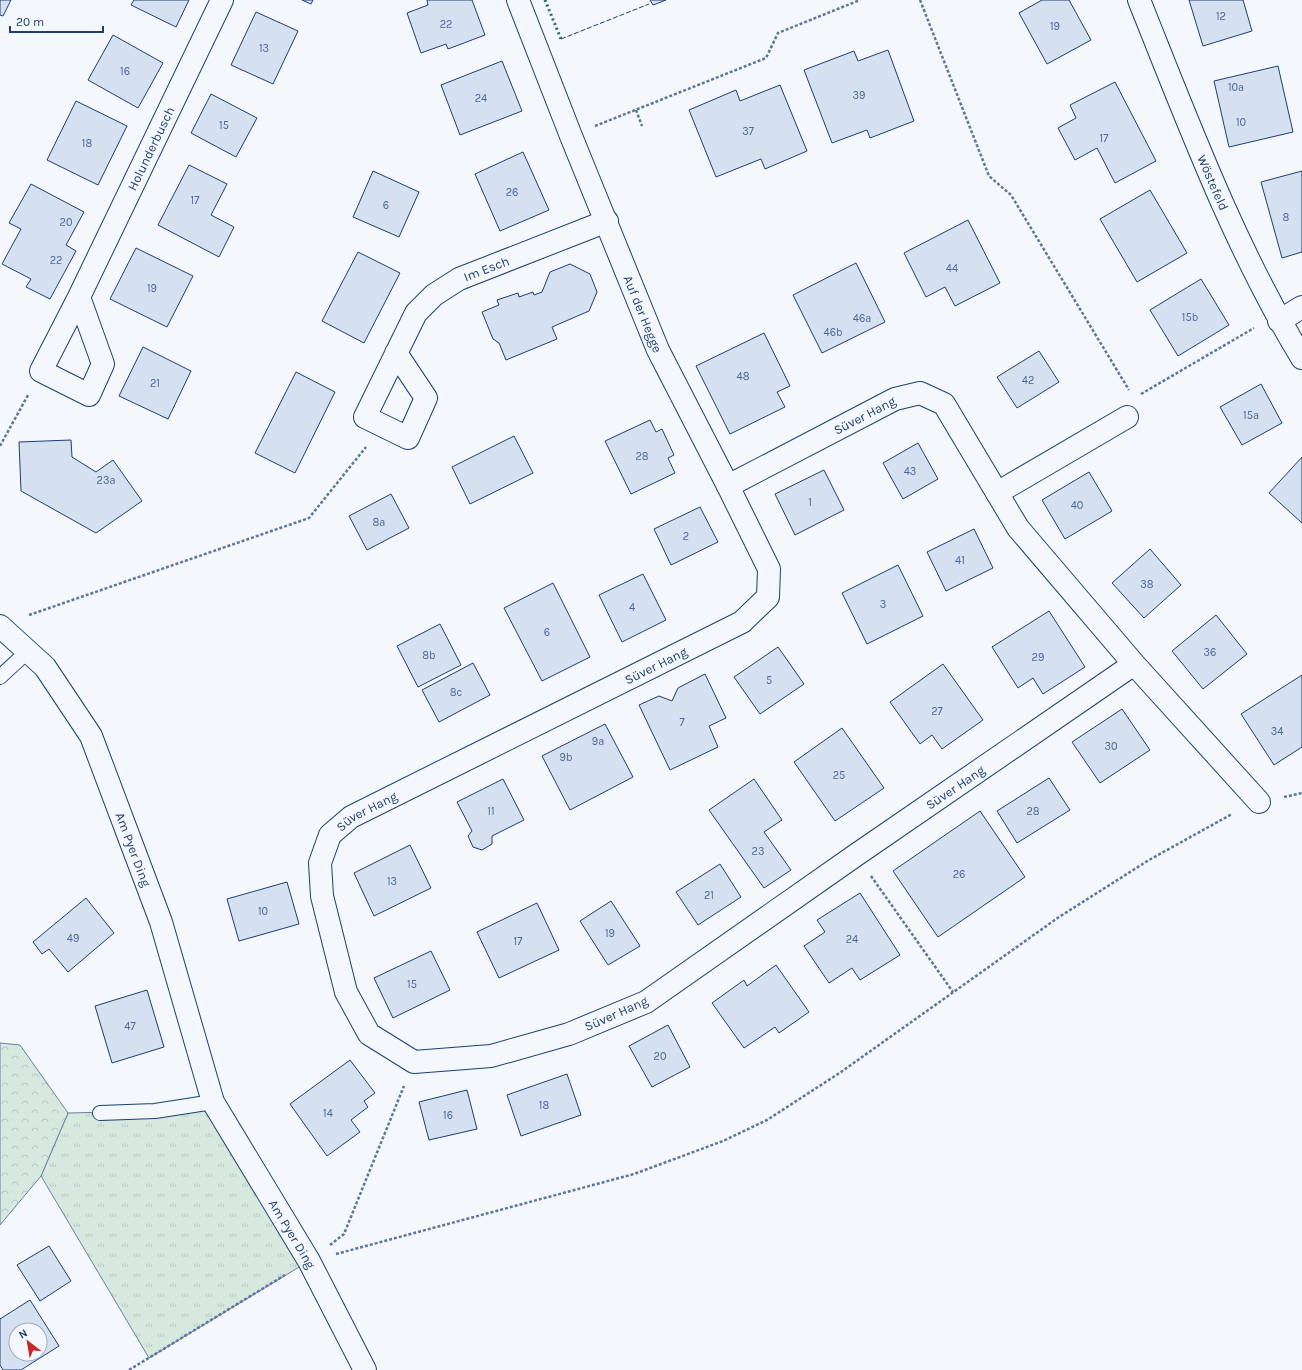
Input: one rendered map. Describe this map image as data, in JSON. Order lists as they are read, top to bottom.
{
  "streets": {
    "street": [
      "Holunderbusch",
      "Wöstefeld",
      "Im Esch",
      "Auf der Hegge",
      "Süver Hang",
      "Am Pyer Ding"
    ]
  },
  "crossings": [
    ["Im Esch", "Auf der Hegge"],
    ["Auf der Hegge", "Süver Hang"]
  ],
  "house_numbers": [
    "12",
    "22",
    "19",
    "13",
    "16",
    "10a",
    "39",
    "24",
    "10",
    "15",
    "37",
    "17",
    "18",
    "26",
    "17",
    "6",
    "8",
    "20",
    "22",
    "44",
    "19",
    "15b",
    "46a",
    "46b",
    "48",
    "42",
    "21",
    "15a",
    "28",
    "43",
    "23a",
    "1",
    "40",
    "8a",
    "2",
    "41",
    "38",
    "3",
    "4",
    "6",
    "36",
    "8b",
    "29",
    "5",
    "8c",
    "27",
    "7",
    "34",
    "9a",
    "30",
    "9b",
    "25",
    "11",
    "28",
    "23",
    "26",
    "13",
    "21",
    "10",
    "19",
    "49",
    "24",
    "17",
    "15",
    "47",
    "20",
    "18",
    "14",
    "16"
  ],
  "scale_bar": "20 m",
  "north": "top left"
}
